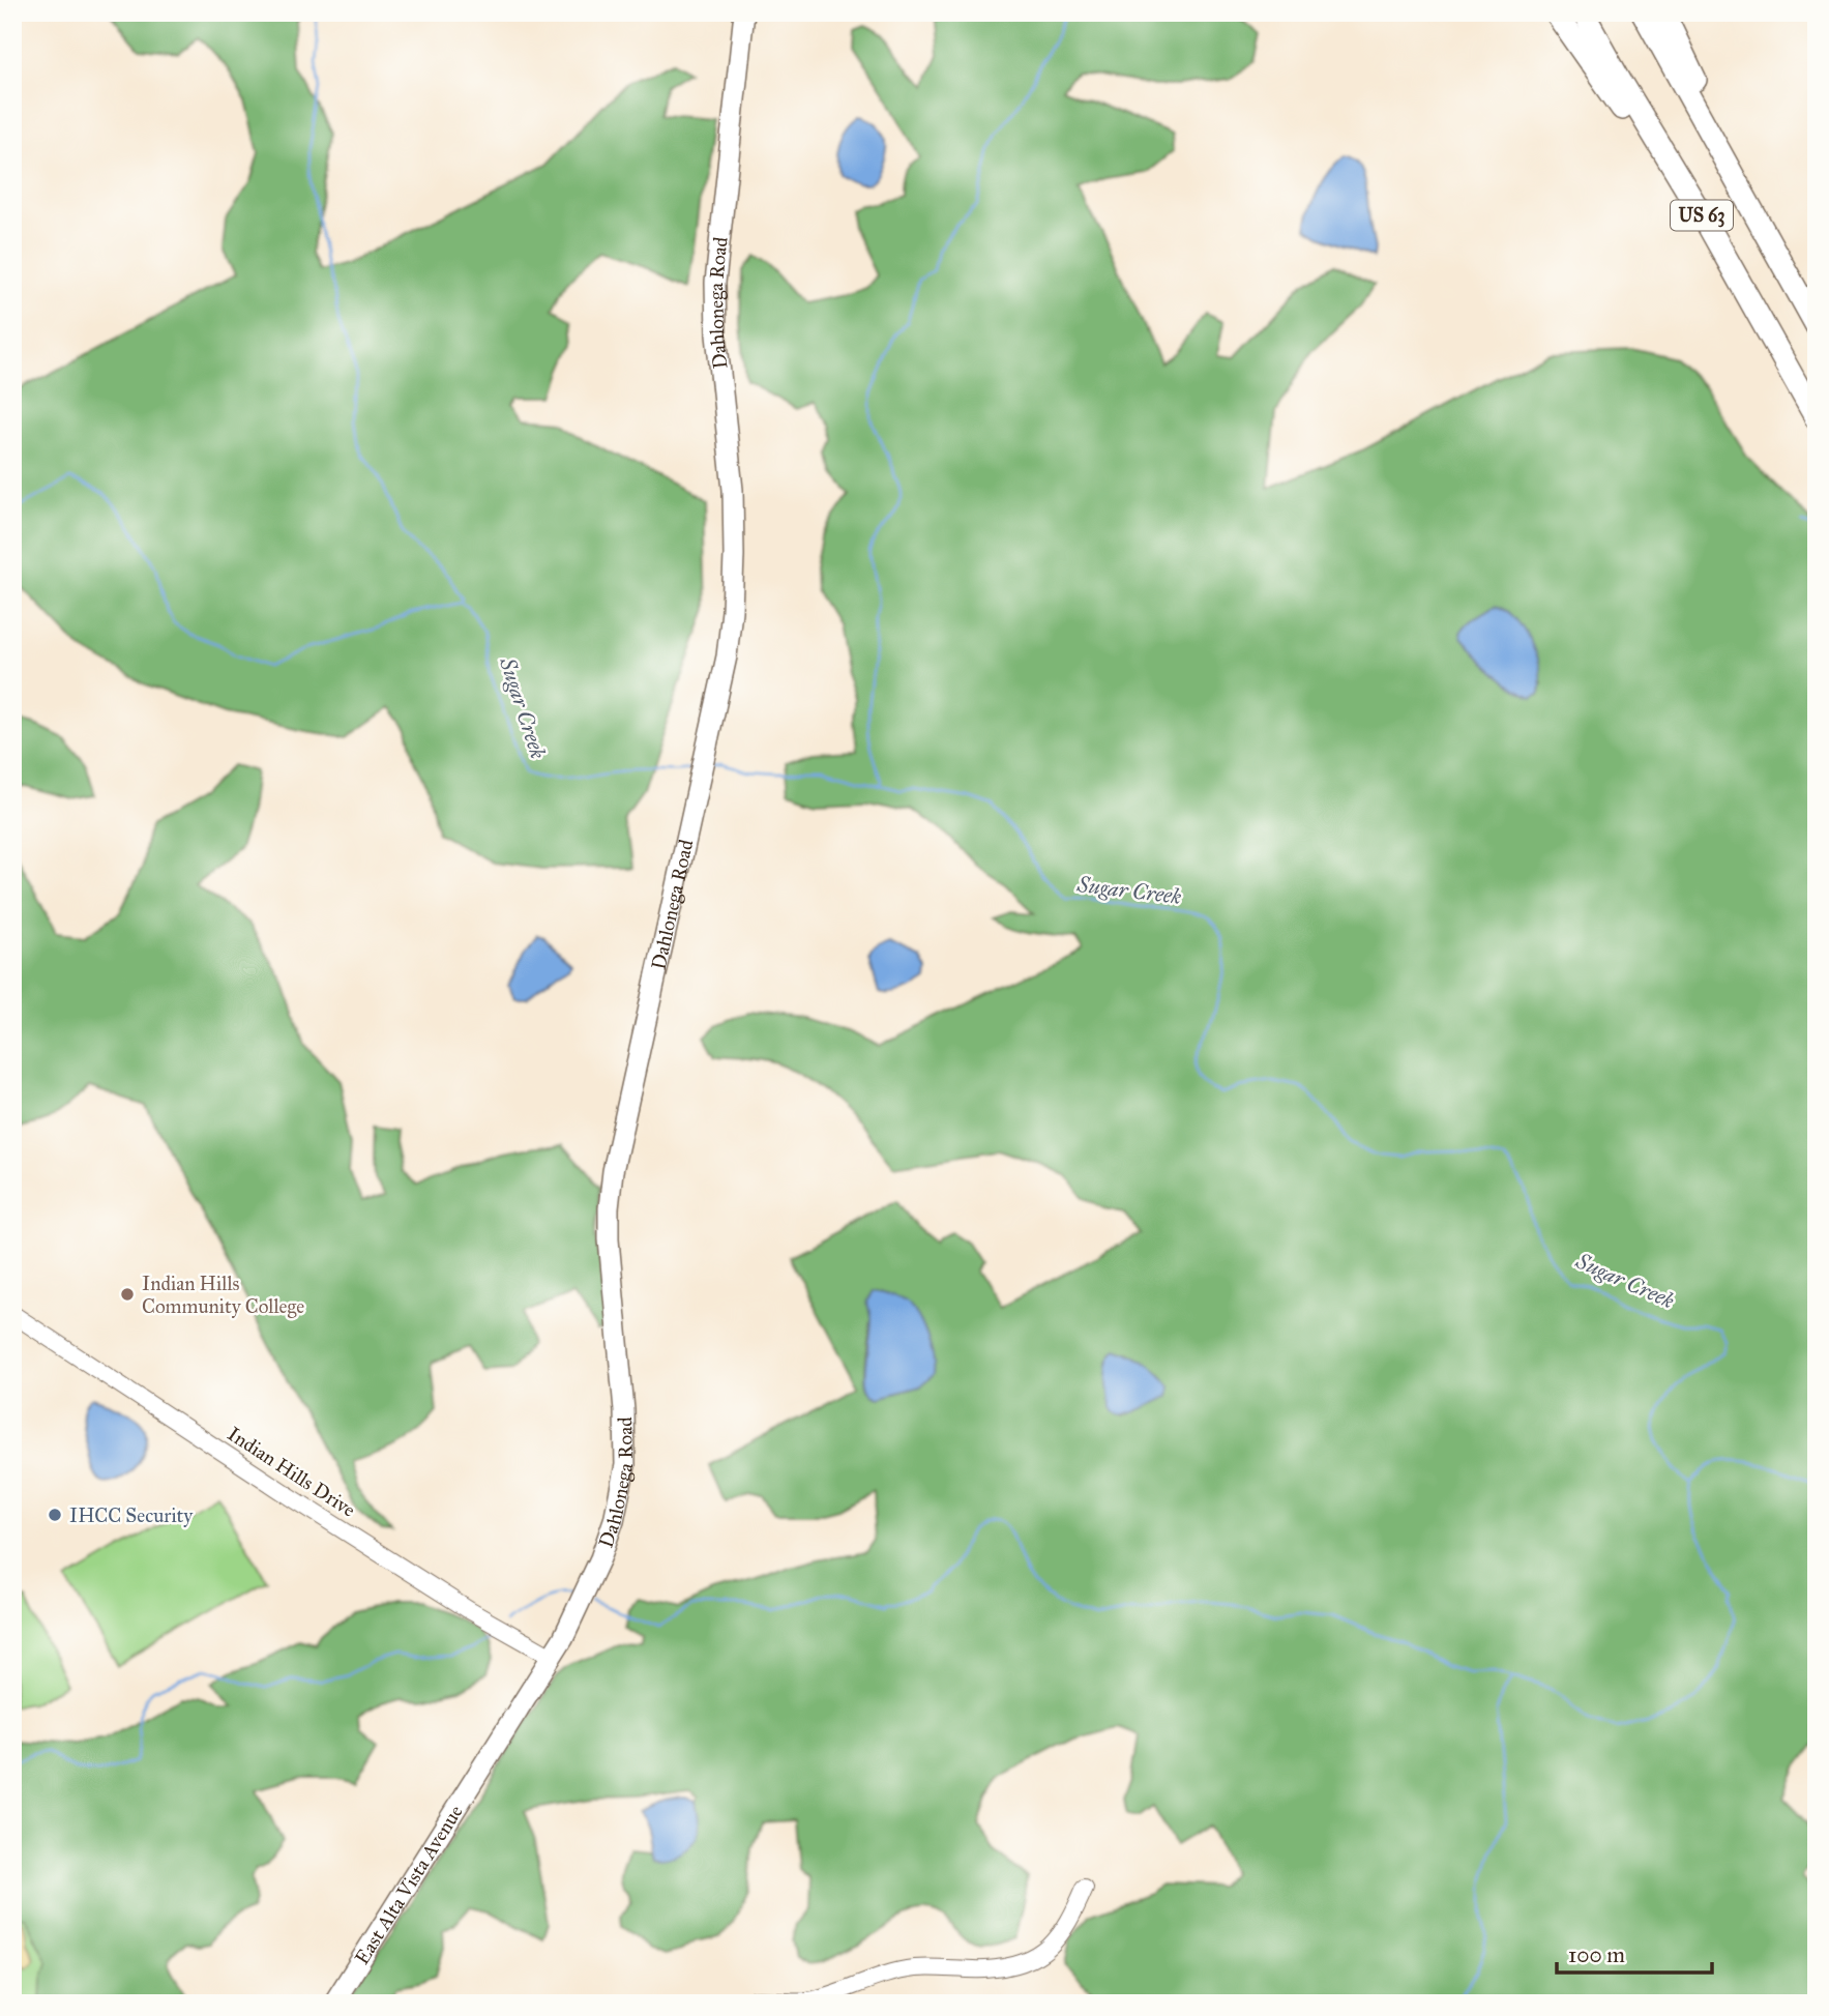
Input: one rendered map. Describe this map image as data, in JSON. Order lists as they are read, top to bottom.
{
  "streets": {
    "highway": ["US 63"],
    "main road": ["Dahlonega Road", "East Alta Vista Avenue"],
    "street": ["Indian Hills Drive"]
  },
  "crossings": [
    ["Dahlonega Road", "Indian Hills Drive"],
    ["Dahlonega Road", "East Alta Vista Avenue"]
  ],
  "water": ["Sugar Creek"],
  "places": ["Indian Hills Community College", "IHCC Security"],
  "scale_bar": "100 m"
}
